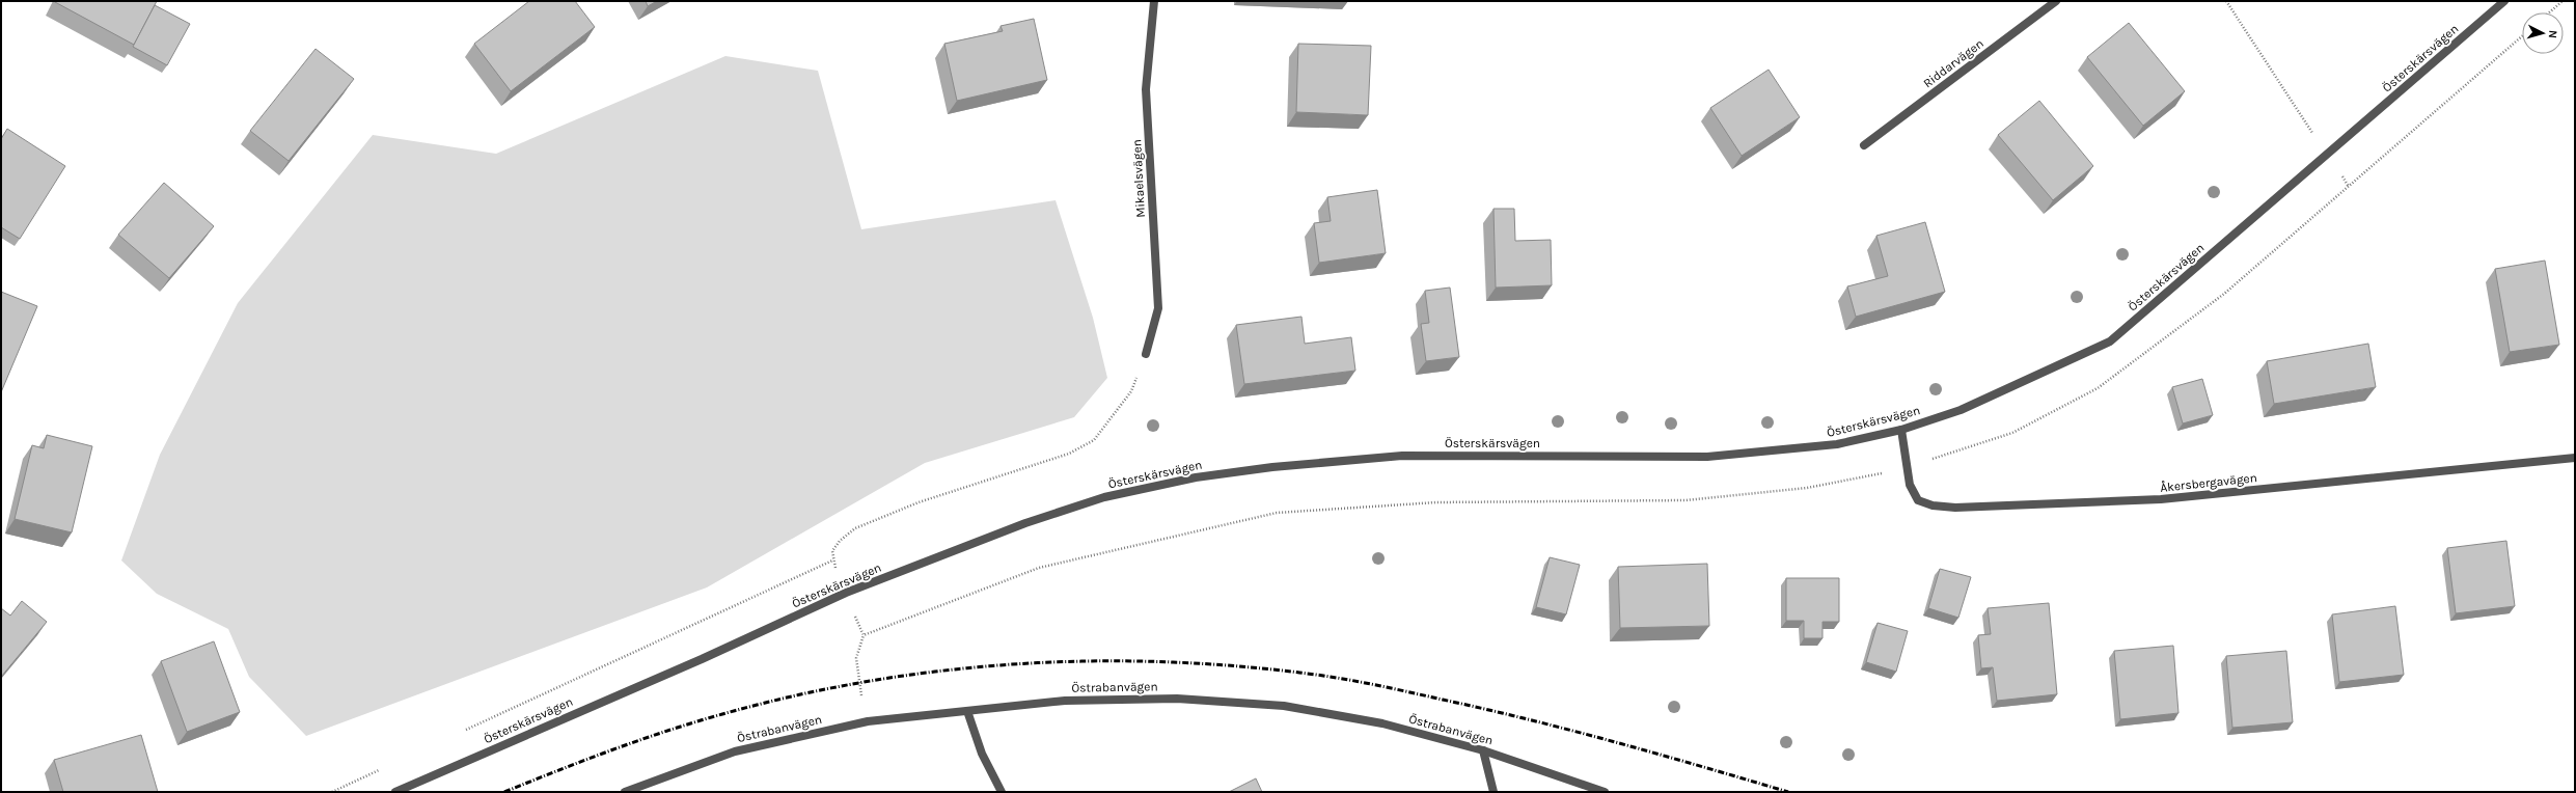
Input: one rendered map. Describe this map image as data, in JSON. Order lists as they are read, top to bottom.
{
  "streets": {
    "street": [
      "Österskärsvägen",
      "Riddarvägen",
      "Mikaelsvägen",
      "Åkersbergavägen",
      "Östrabanvägen"
    ]
  },
  "crossings": [
    ["Österskärsvägen", "Åkersbergavägen"]
  ],
  "north": "right"
}
